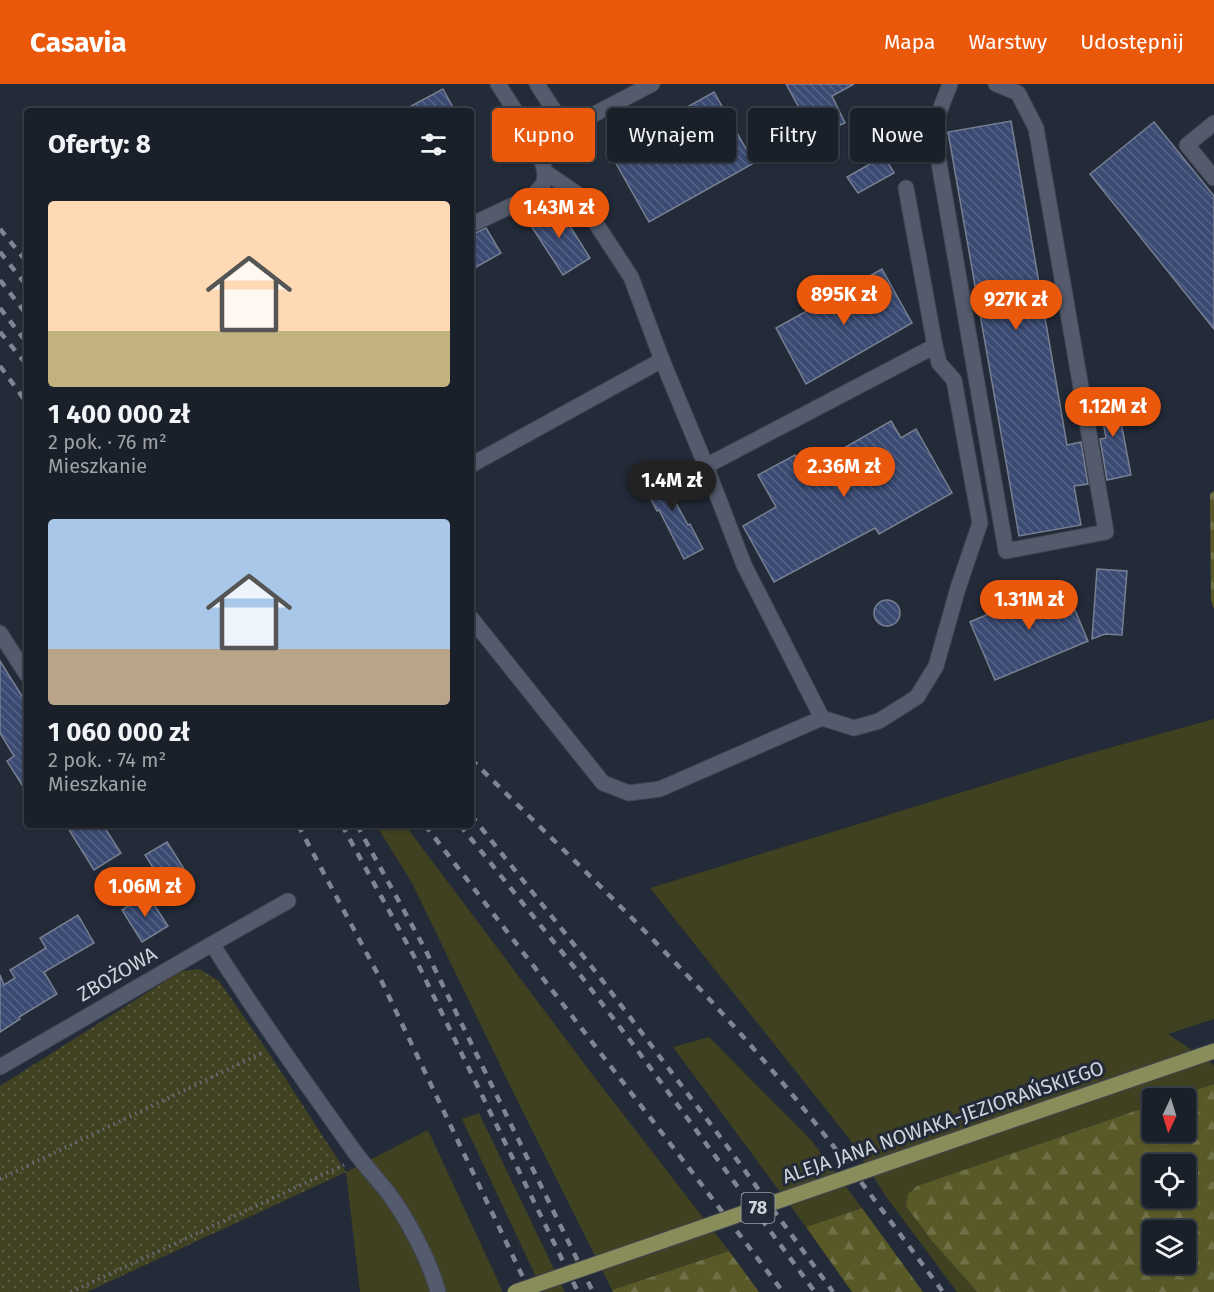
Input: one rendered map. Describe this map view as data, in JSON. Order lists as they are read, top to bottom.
{
  "streets": {
    "main road": ["ALEJA JANA NOWAKA-JEZIORAŃSKIEGO", "78"],
    "street": ["ZBOŻOWA"]
  },
  "north": "bottom",
  "page": {
    "header": "Casavia",
    "nav": ["Mapa", "Warstwy", "Udostępnij"],
    "chip": [
      "Kupno",
      "Wynajem",
      "Filtry",
      "Nowe"
    ],
    "heading": "Oferty: 8",
    "list": [
      {
        "name": "1 400 000 zł",
        "note": "2 pok. · 76 m² · Mieszkanie"
      },
      {
        "name": "1 060 000 zł",
        "note": "2 pok. · 74 m² · Mieszkanie"
      }
    ],
    "price": [
      "1.43M zł",
      "895K zł",
      "927K zł",
      "1.12M zł",
      "2.36M zł",
      "1.4M zł",
      "1.31M zł",
      "1.06M zł"
    ]
  }
}
